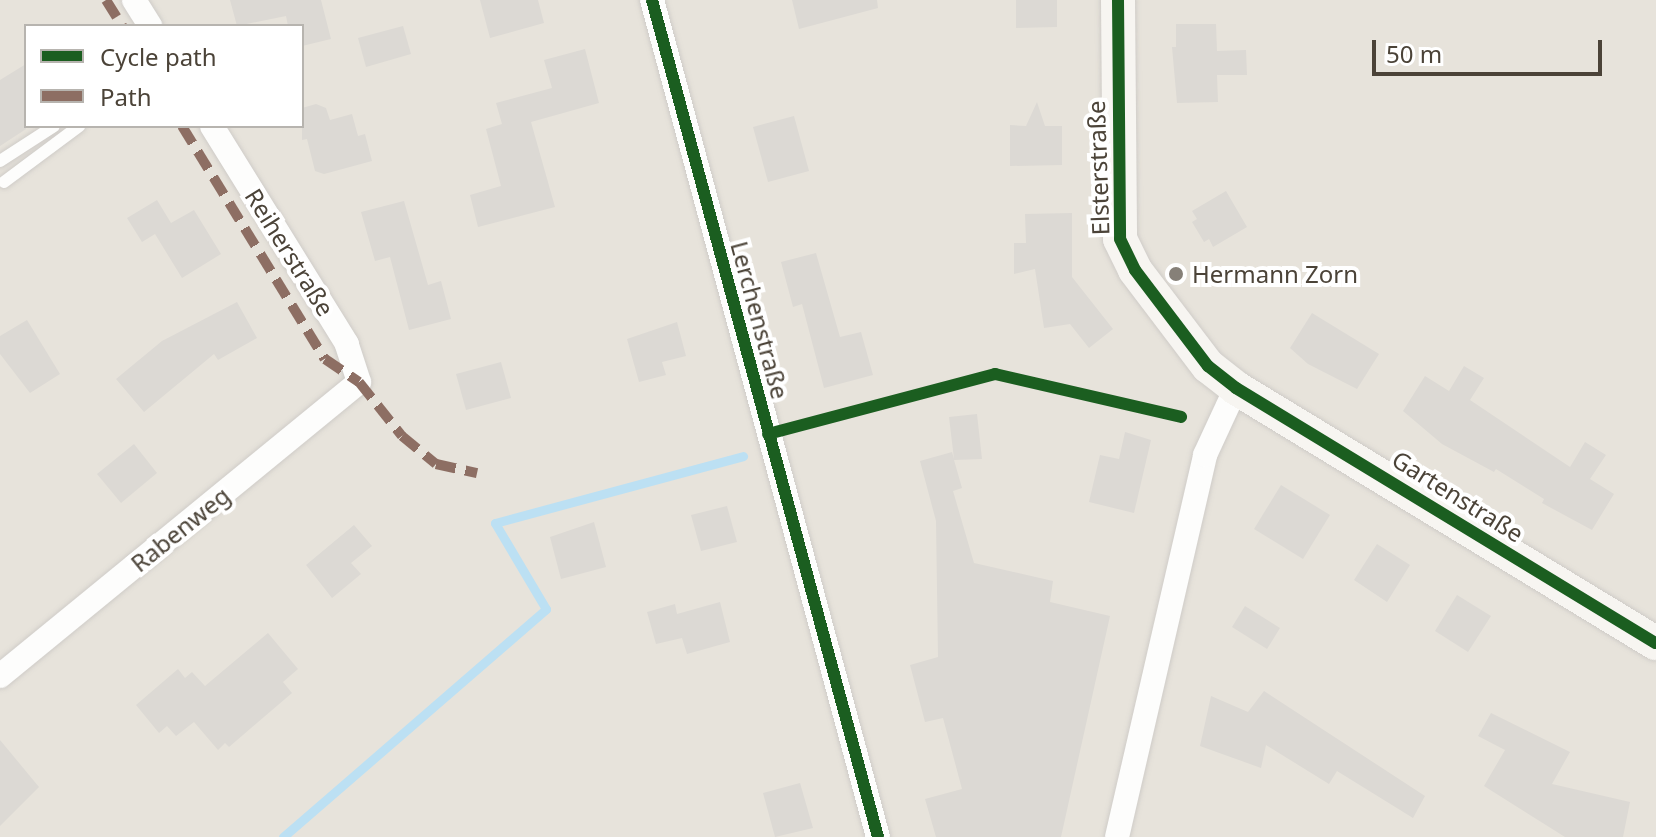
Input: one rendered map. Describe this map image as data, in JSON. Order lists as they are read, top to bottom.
{
  "streets": {
    "street": [
      "Elsterstraße",
      "Reiherstraße",
      "Lerchenstraße",
      "Gartenstraße",
      "Rabenweg"
    ]
  },
  "crossings": [
    ["Elsterstraße", "Gartenstraße"],
    ["Reiherstraße", "Rabenweg"]
  ],
  "places": ["Hermann Zorn"],
  "legend": ["Cycle path", "Path"],
  "scale_bar": "50 m"
}
